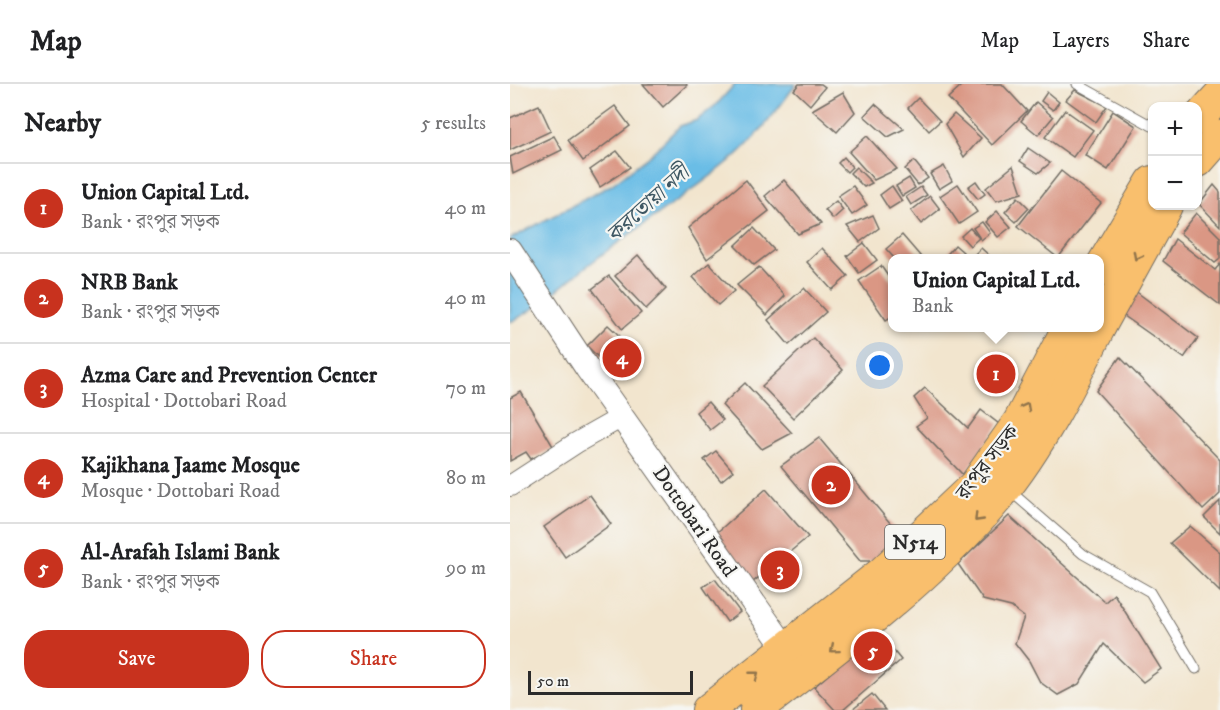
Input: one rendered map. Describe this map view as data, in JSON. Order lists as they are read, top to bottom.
{
  "streets": {
    "highway": ["রংপুর সড়ক", "N514"],
    "street": ["Dottobari Road"]
  },
  "crossings": [
    ["রংপুর সড়ক", "Dottobari Road"]
  ],
  "water": ["করতোয়া নদী"],
  "scale_bar": "50 m",
  "page": {
    "header": "Map",
    "nav": ["Map", "Layers", "Share"],
    "heading": ["Nearby", "5 results"],
    "map_buttons": ["+", "−"],
    "list": [
      {
        "mark": "1",
        "name": "Union Capital Ltd.",
        "note": "Bank · রংপুর সড়ক",
        "value": "40 m"
      },
      {
        "mark": "2",
        "name": "NRB Bank",
        "note": "Bank · রংপুর সড়ক",
        "value": "40 m"
      },
      {
        "mark": "3",
        "name": "Azma Care and Prevention Center",
        "note": "Hospital · Dottobari Road",
        "value": "70 m"
      },
      {
        "mark": "4",
        "name": "Kajikhana Jaame Mosque",
        "note": "Mosque · Dottobari Road",
        "value": "80 m"
      },
      {
        "mark": "5",
        "name": "Al-Arafah Islami Bank",
        "note": "Bank · রংপুর সড়ক",
        "value": "90 m"
      }
    ],
    "popup": ["Union Capital Ltd.", "Bank"],
    "pins": [
      "4",
      "1",
      "2",
      "3",
      "5"
    ],
    "buttons": ["Save", "Share"],
    "scale": "50 m"
  }
}
